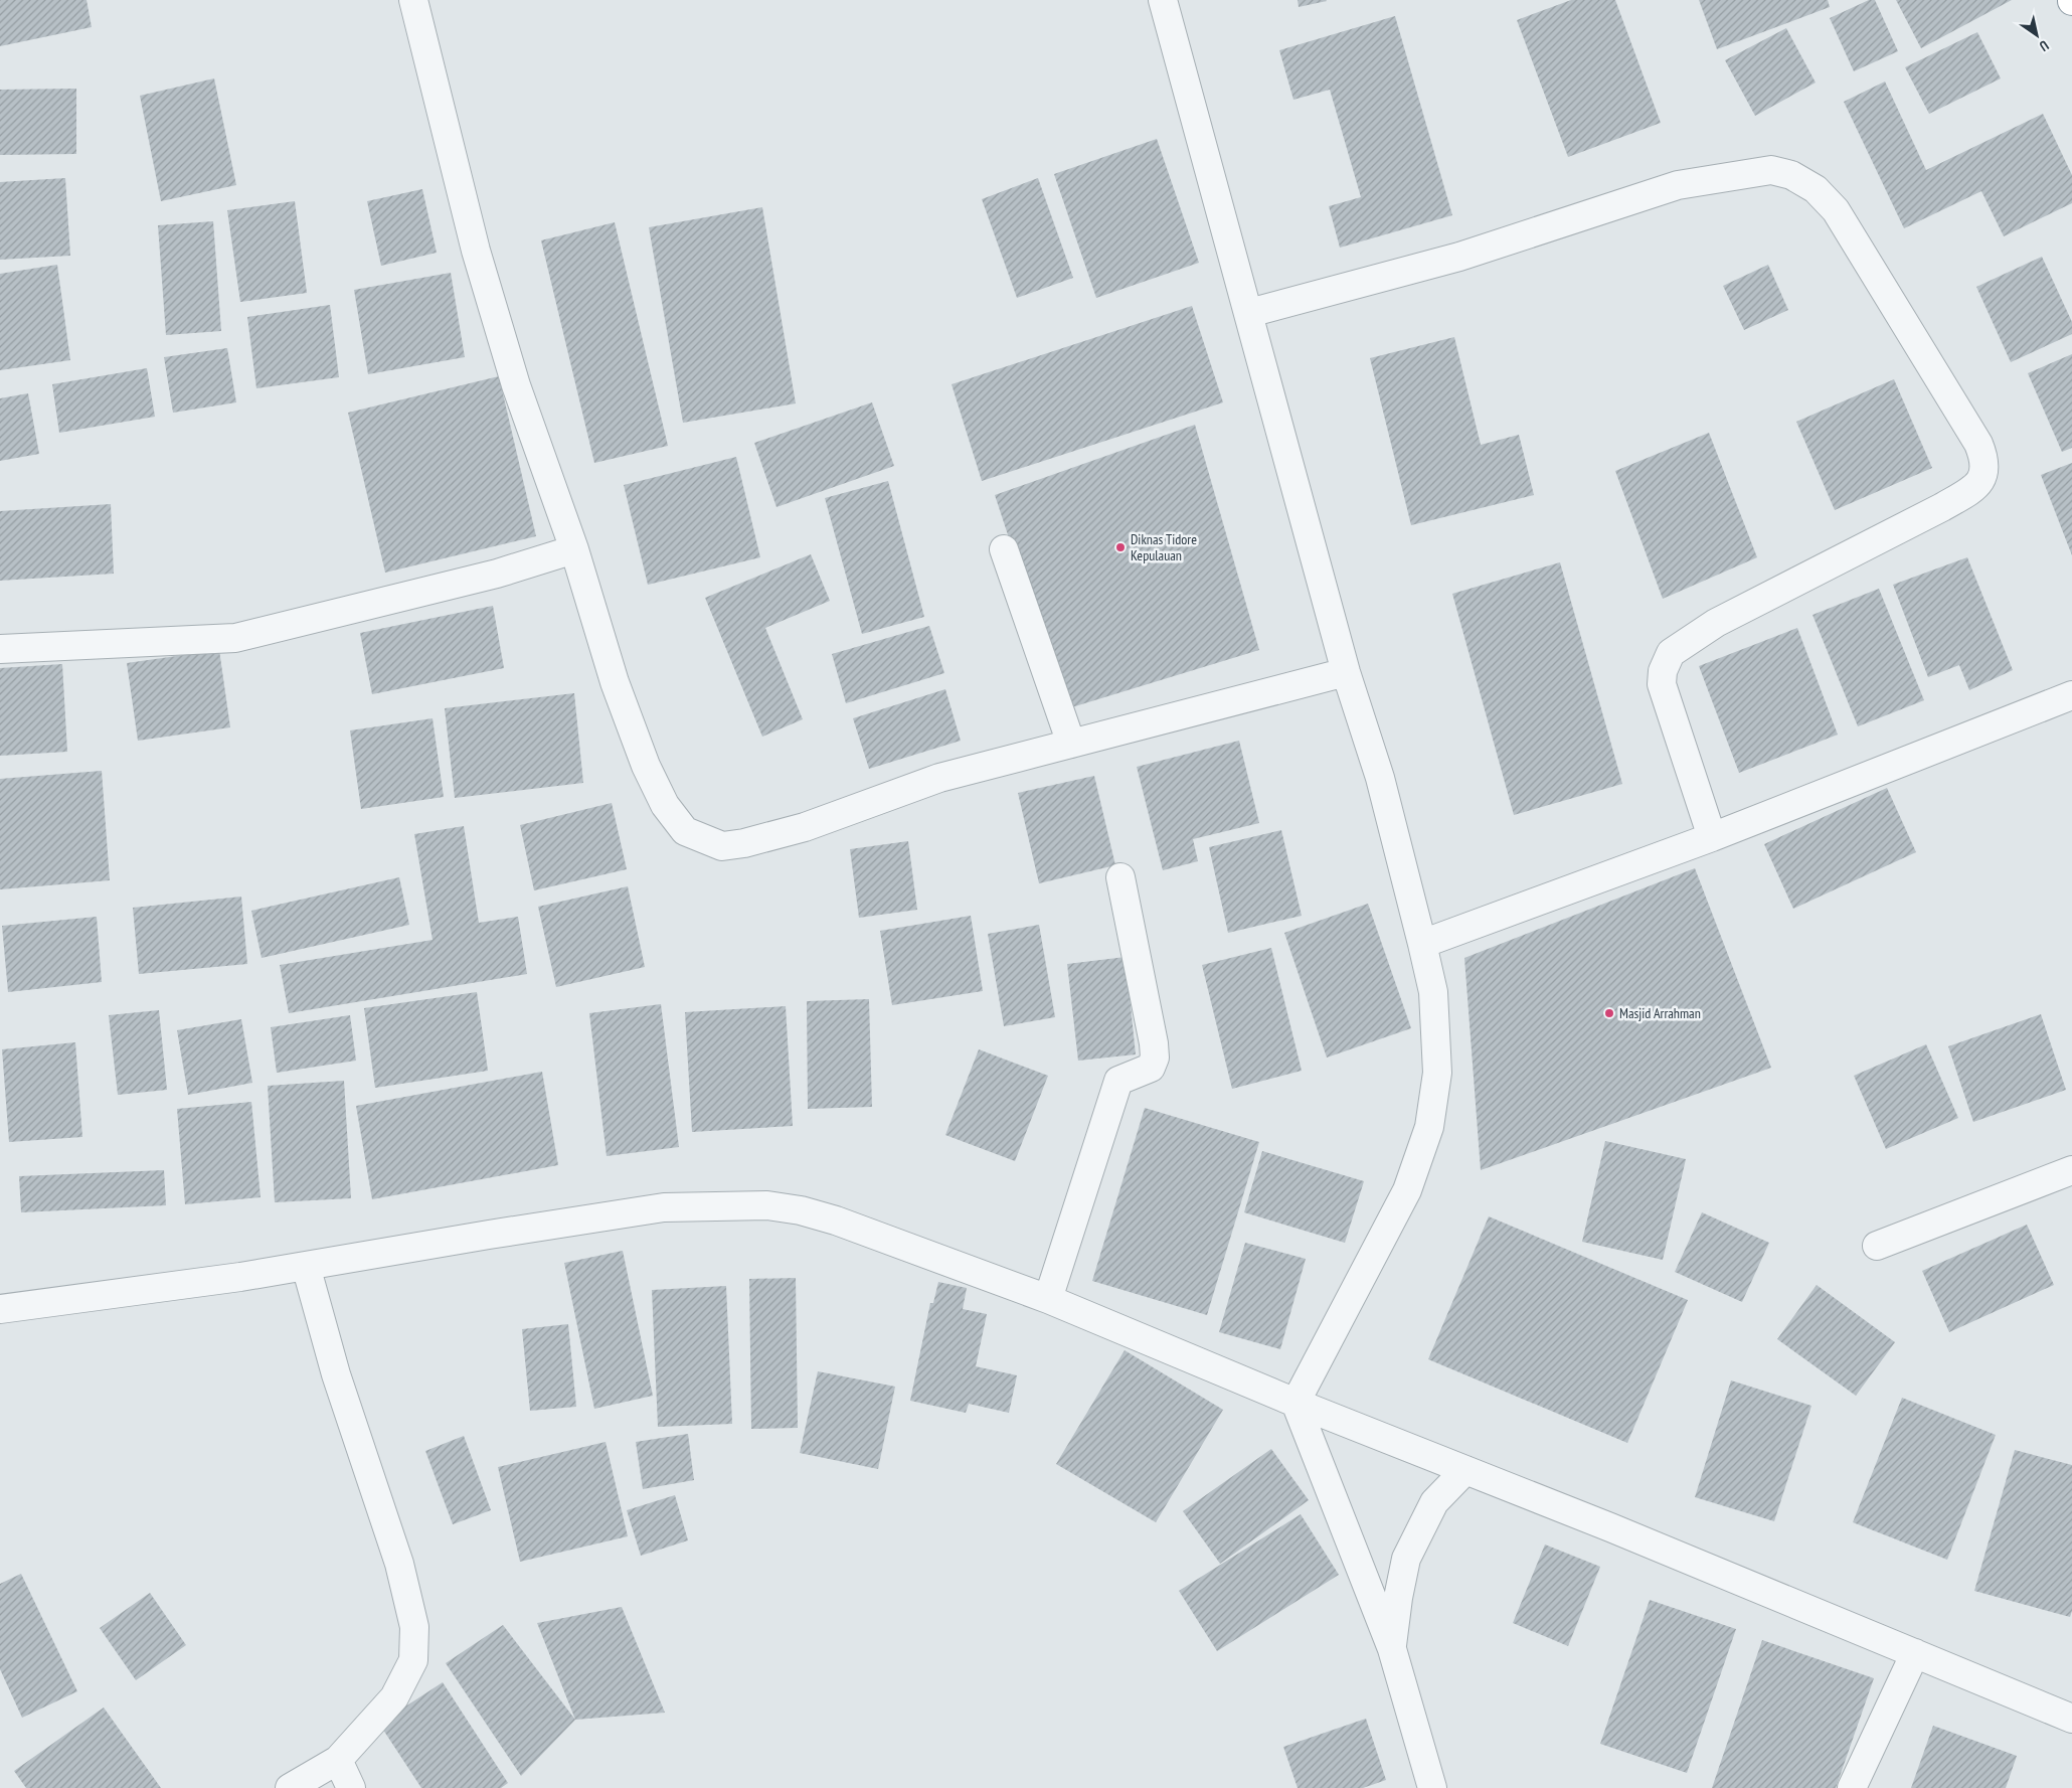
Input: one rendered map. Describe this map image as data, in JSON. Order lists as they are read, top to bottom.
{
  "places": ["Diknas Tidore Kepulauan", "Masjid Arrahman"],
  "north": "bottom right"
}
